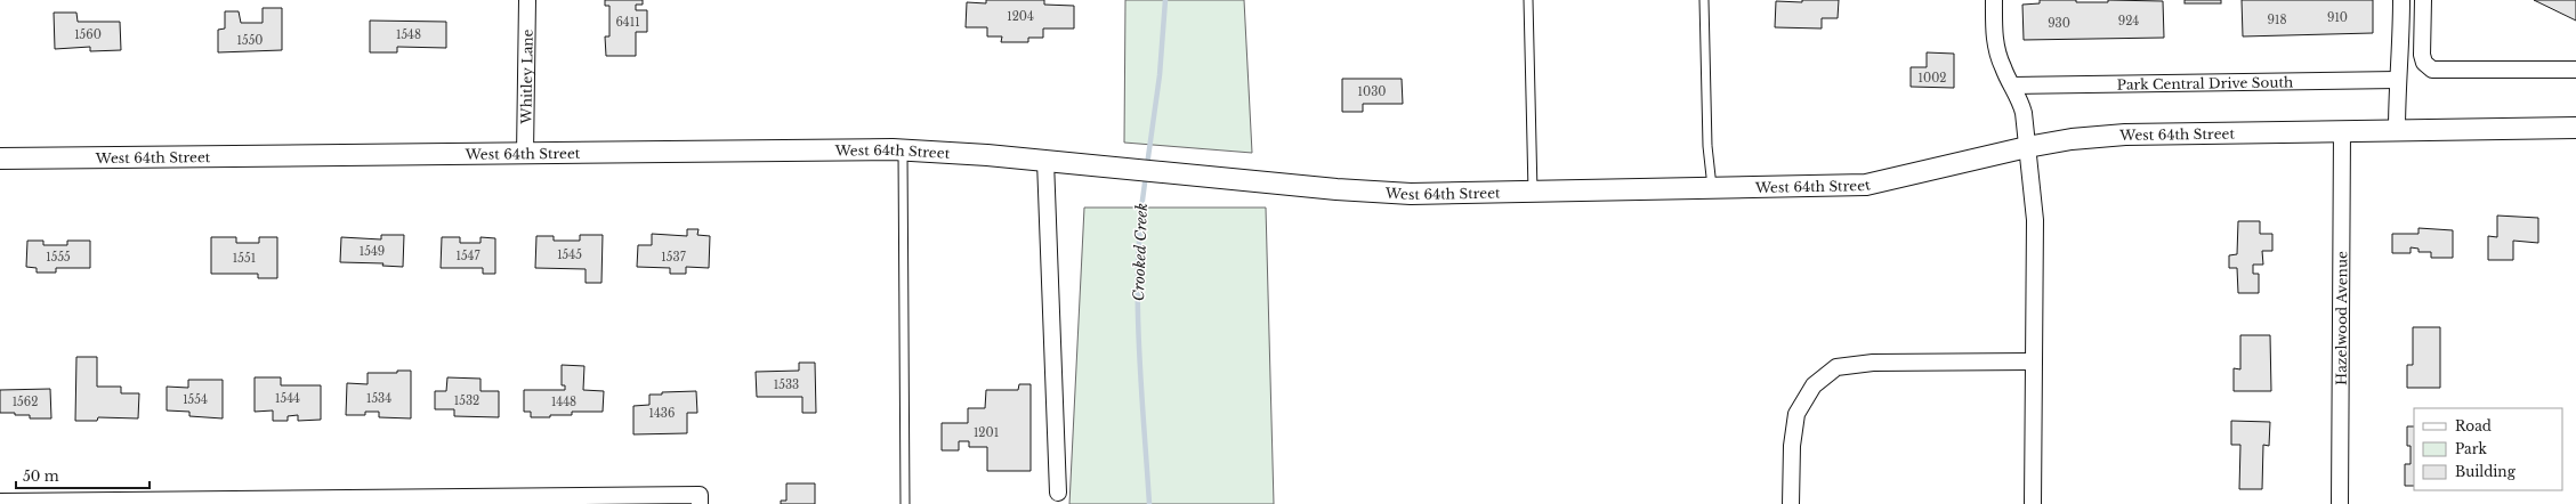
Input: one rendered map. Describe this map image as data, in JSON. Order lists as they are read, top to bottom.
{
  "streets": {
    "street": [
      "Whitley Lane",
      "Park Central Drive South",
      "West 64th Street",
      "Hazelwood Avenue"
    ]
  },
  "crossings": [
    ["Whitley Lane", "West 64th Street"],
    ["West 64th Street", "Hazelwood Avenue"]
  ],
  "water": ["Crooked Creek"],
  "house_numbers": [
    "1204",
    "910",
    "918",
    "924",
    "6411",
    "930",
    "1560",
    "1548",
    "1550",
    "1002",
    "1030",
    "1549",
    "1545",
    "1547",
    "1555",
    "1537",
    "1551",
    "1533",
    "1544",
    "1534",
    "1554",
    "1532",
    "1562",
    "1448",
    "1436",
    "1201"
  ],
  "legend": ["Road", "Park", "Building"],
  "scale_bar": "50 m"
}
